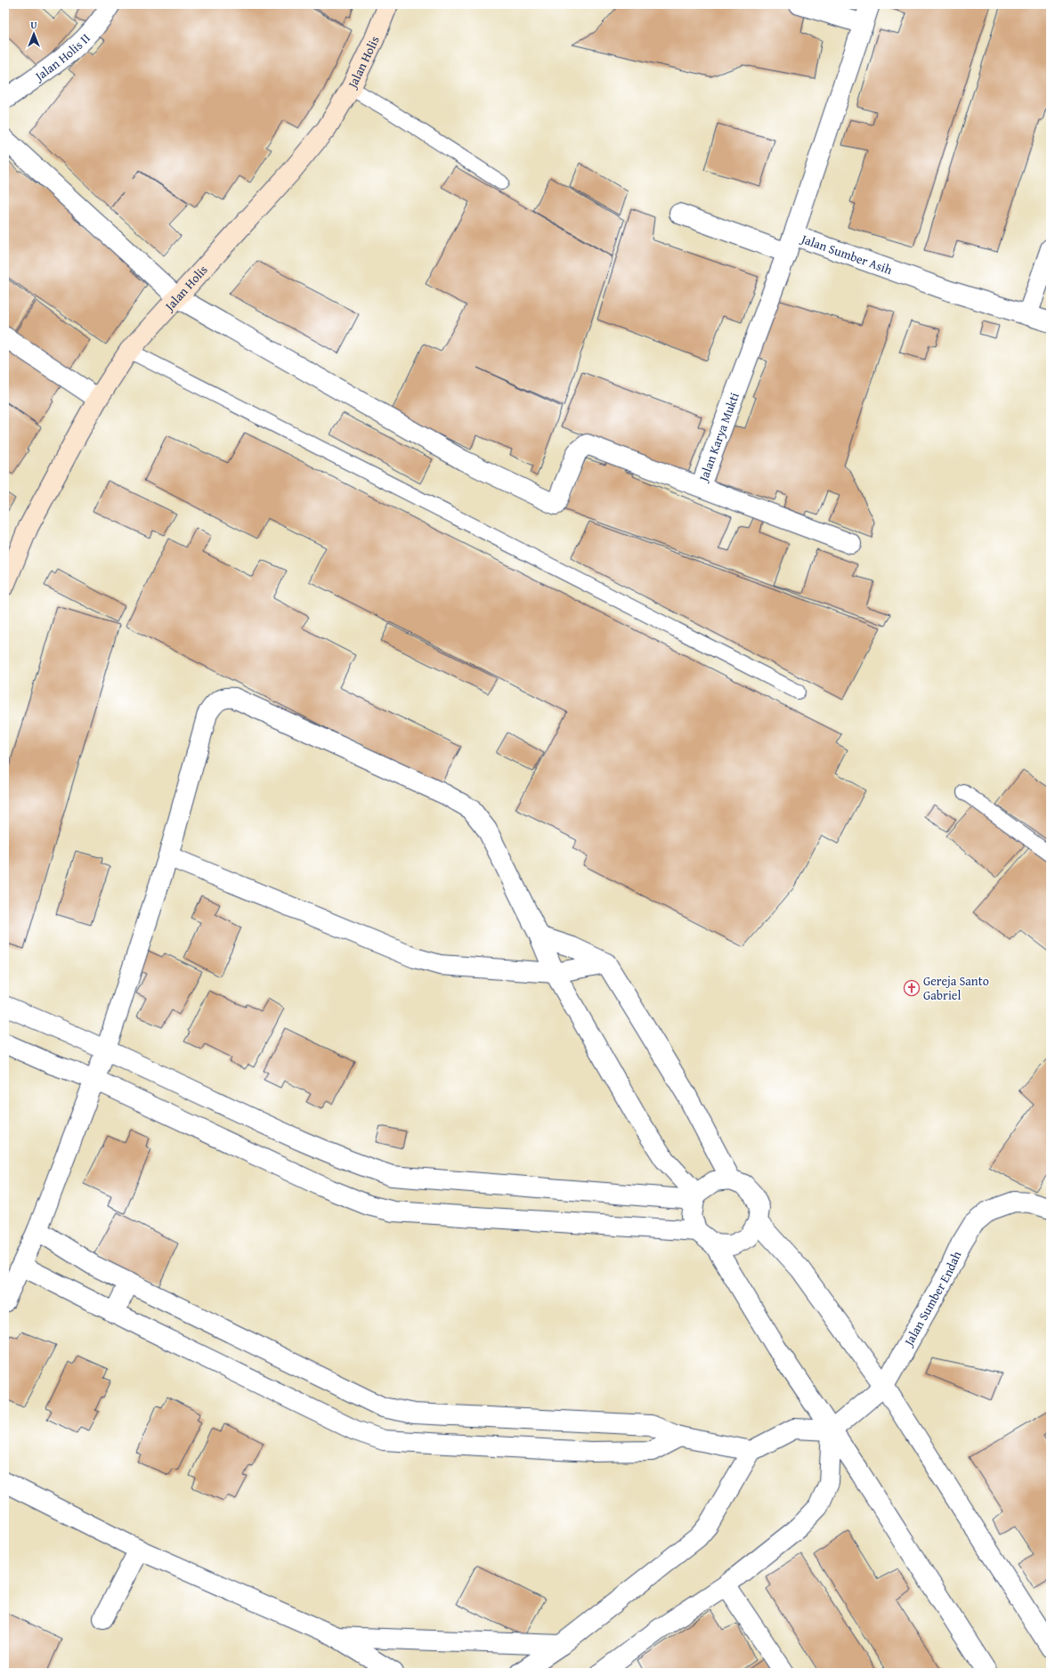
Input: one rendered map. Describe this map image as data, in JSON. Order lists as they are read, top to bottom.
{
  "streets": {
    "street": [
      "Jalan Holis II",
      "Jalan Holis",
      "Jalan Sumber Asih",
      "Jalan Karya Mukti",
      "Jalan Sumber Endah"
    ]
  },
  "crossings": [
    ["Jalan Sumber Asih", "Jalan Karya Mukti"]
  ],
  "places": {
    "church": ["Gereja Santo Gabriel"]
  },
  "north": "top"
}
